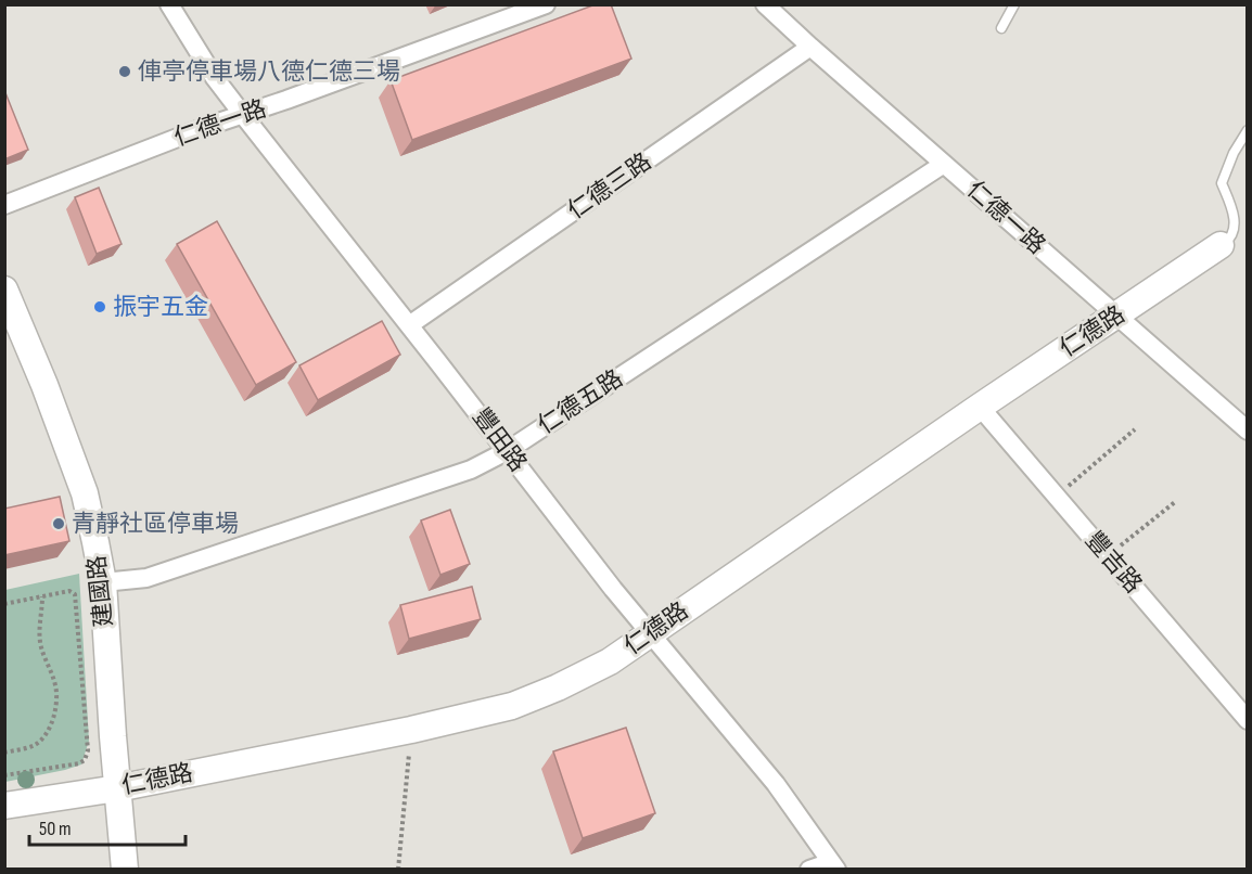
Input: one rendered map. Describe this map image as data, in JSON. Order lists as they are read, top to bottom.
{
  "streets": {
    "street": [
      "仁德一路",
      "仁德三路",
      "仁德路",
      "仁德五路",
      "豐田路",
      "豐吉路",
      "建國路"
    ]
  },
  "crossings": [
    ["仁德一路", "仁德三路"],
    ["仁德一路", "仁德路"],
    ["仁德一路", "仁德五路"],
    ["仁德一路", "豐田路"],
    ["仁德三路", "豐田路"],
    ["仁德路", "豐田路"],
    ["仁德路", "豐吉路"],
    ["仁德路", "建國路"],
    ["仁德五路", "豐田路"],
    ["仁德五路", "建國路"]
  ],
  "places": ["俥亭停車場八德仁德三場", "振宇五金", "青靜社區停車場"],
  "scale_bar": "50 m"
}
